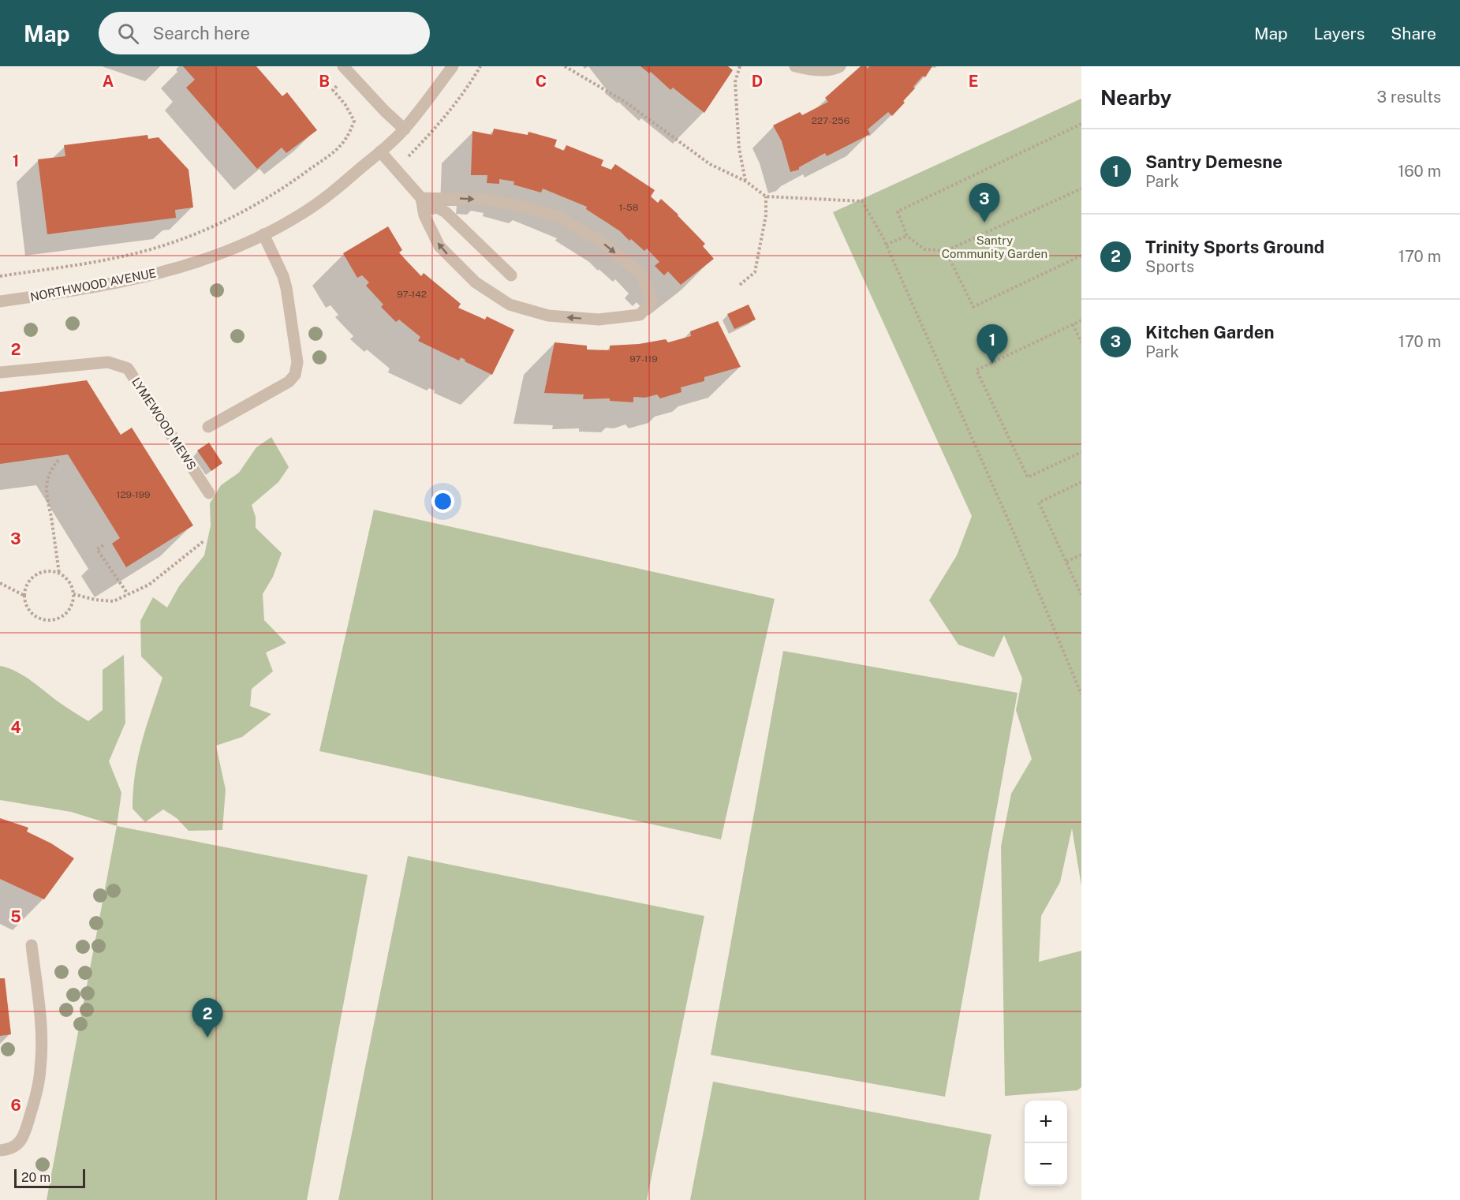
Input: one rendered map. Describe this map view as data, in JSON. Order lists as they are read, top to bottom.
{
  "streets": {
    "street": ["NORTHWOOD AVENUE", "LYMEWOOD MEWS"]
  },
  "parks": ["Santry Community Garden"],
  "house_numbers": [
    "227-256",
    "1-58",
    "97-142",
    "97-119",
    "129-199"
  ],
  "scale_bar": "20 m",
  "page": {
    "header": "Map",
    "search": "Search here",
    "nav": ["Map", "Layers", "Share"],
    "heading": ["Nearby", "3 results"],
    "list": [
      {
        "mark": "1",
        "name": "Santry Demesne",
        "note": "Park",
        "value": "160 m"
      },
      {
        "mark": "2",
        "name": "Trinity Sports Ground",
        "note": "Sports",
        "value": "170 m"
      },
      {
        "mark": "3",
        "name": "Kitchen Garden",
        "note": "Park",
        "value": "170 m"
      }
    ],
    "pins": ["3", "1", "2"],
    "map_buttons": ["+", "−"],
    "scale": "20 m"
  },
  "grid": {
    "columns": [
      "A",
      "B",
      "C",
      "D",
      "E"
    ],
    "rows": [
      "1",
      "2",
      "3",
      "4",
      "5",
      "6"
    ]
  }
}
